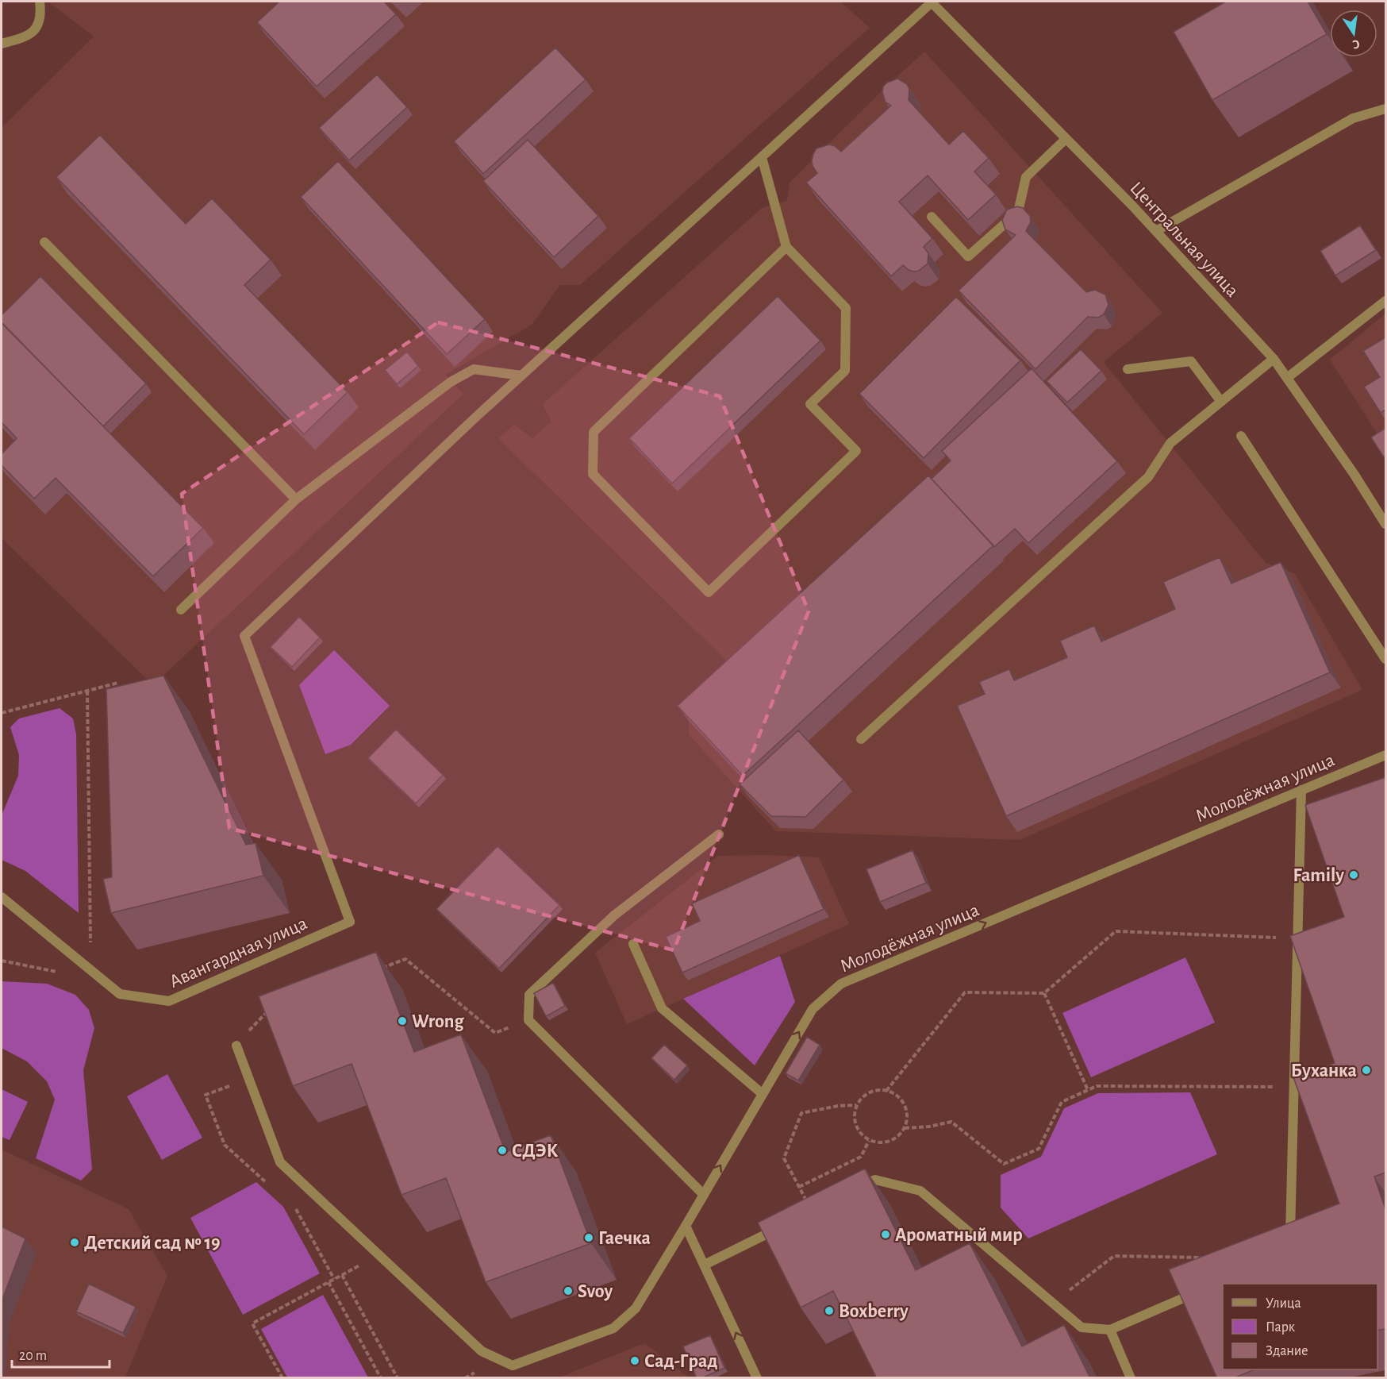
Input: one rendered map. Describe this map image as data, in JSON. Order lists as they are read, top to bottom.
{
  "streets": {
    "street": ["Центральная улица", "Молодёжная улица", "Авангардная улица"]
  },
  "one_way": ["Молодёжная улица"],
  "places": [
    "Family",
    "Wrong",
    "Буханка",
    "СДЭК",
    "Ароматный мир",
    "Гаечка",
    "Детский сад № 19",
    "Svoy",
    "Boxberry",
    "Сад-Град"
  ],
  "legend": ["Улица", "Парк", "Здание"],
  "scale_bar": "20 m",
  "north": "bottom"
}
